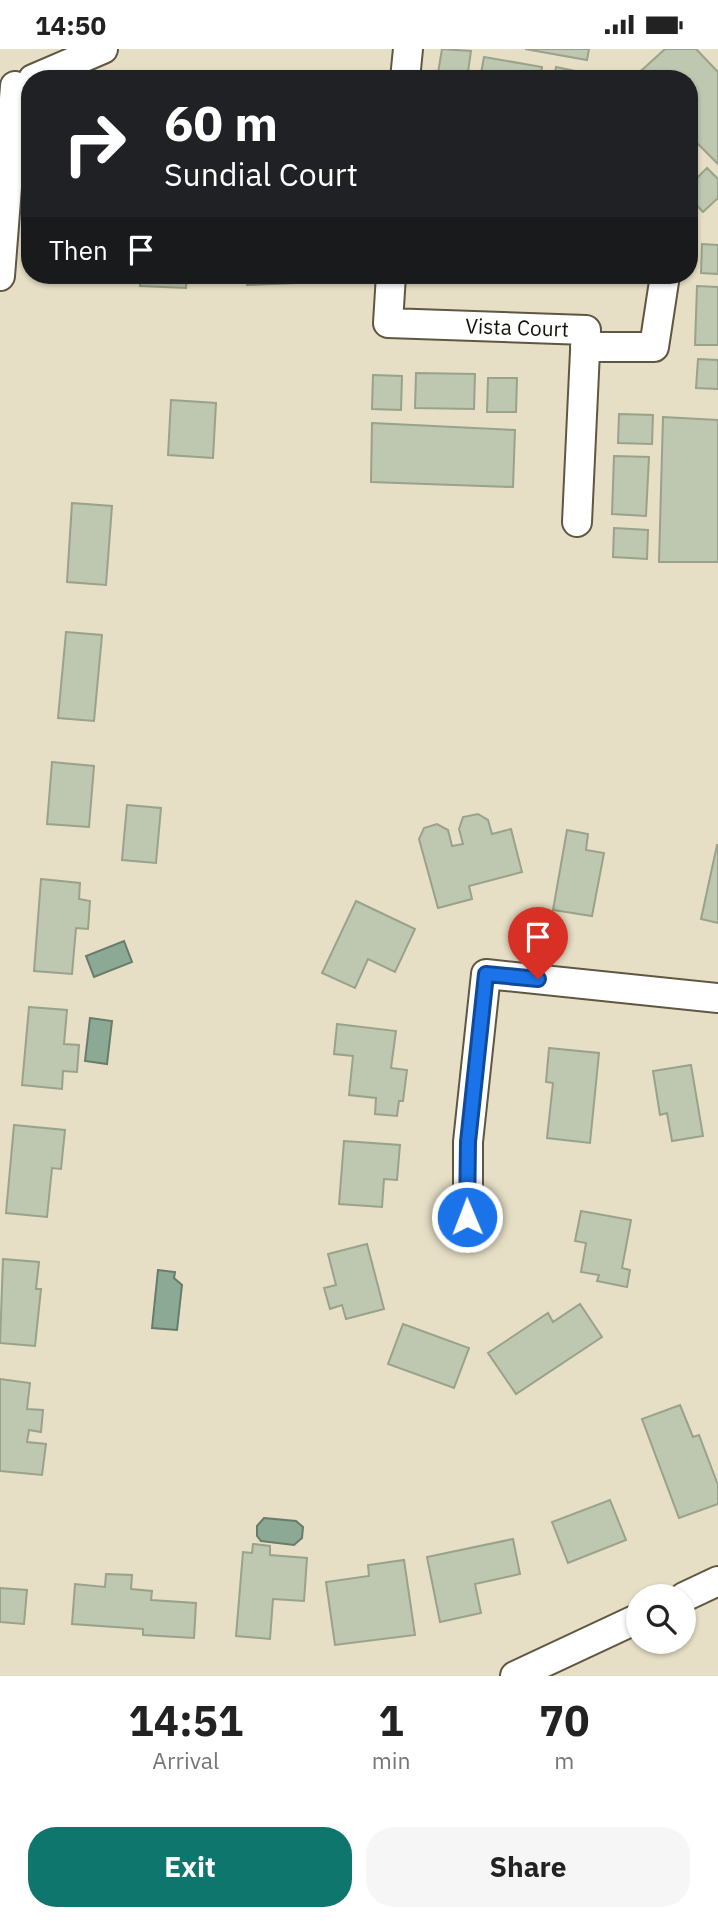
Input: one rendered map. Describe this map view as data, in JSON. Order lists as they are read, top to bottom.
{
  "streets": {
    "street": ["Vista Court"]
  },
  "page": {
    "status": "14:50",
    "turn": ["60 m", "Sundial Court"],
    "then": "Then",
    "eta": [
      "14:51",
      "Arrival",
      "1",
      "min",
      "70",
      "m"
    ],
    "buttons": ["Exit", "Share"]
  }
}
